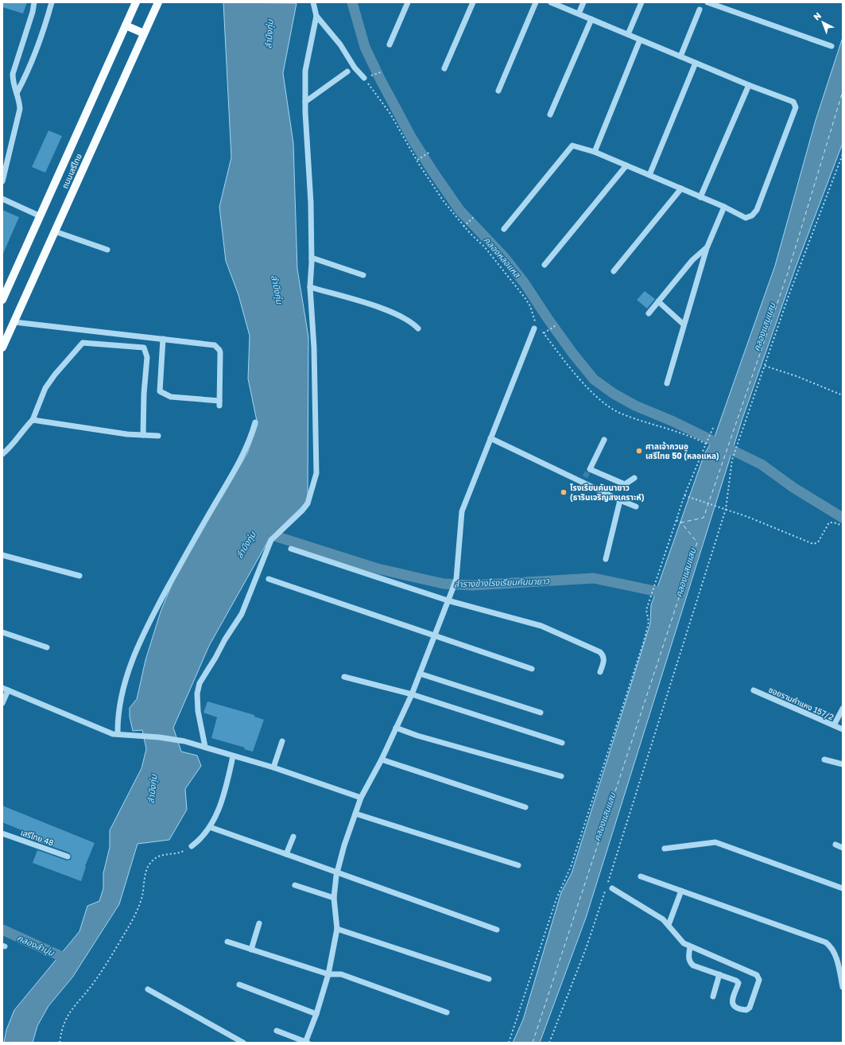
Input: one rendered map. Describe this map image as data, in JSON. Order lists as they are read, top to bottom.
{
  "streets": {
    "main road": ["ถนนเสรีไทย"],
    "street": ["ซอยรามคำแหง 157/2", "เสรีไทย 48"]
  },
  "water": [
    "ลำบึงกุ่ม",
    "คลองหลอแหล",
    "คลองแสนแสบ",
    "ลำรางข้างโรงเรียนคันนายาว",
    "คลองลำนุ่น"
  ],
  "places": ["ศาลเจ้ากวนอู เสรีไทย 50 (หลอแหล)", "โรงเรียนคันนายาว (ธารินเจริญสงเคราะห์)"],
  "north": "top left"
}
